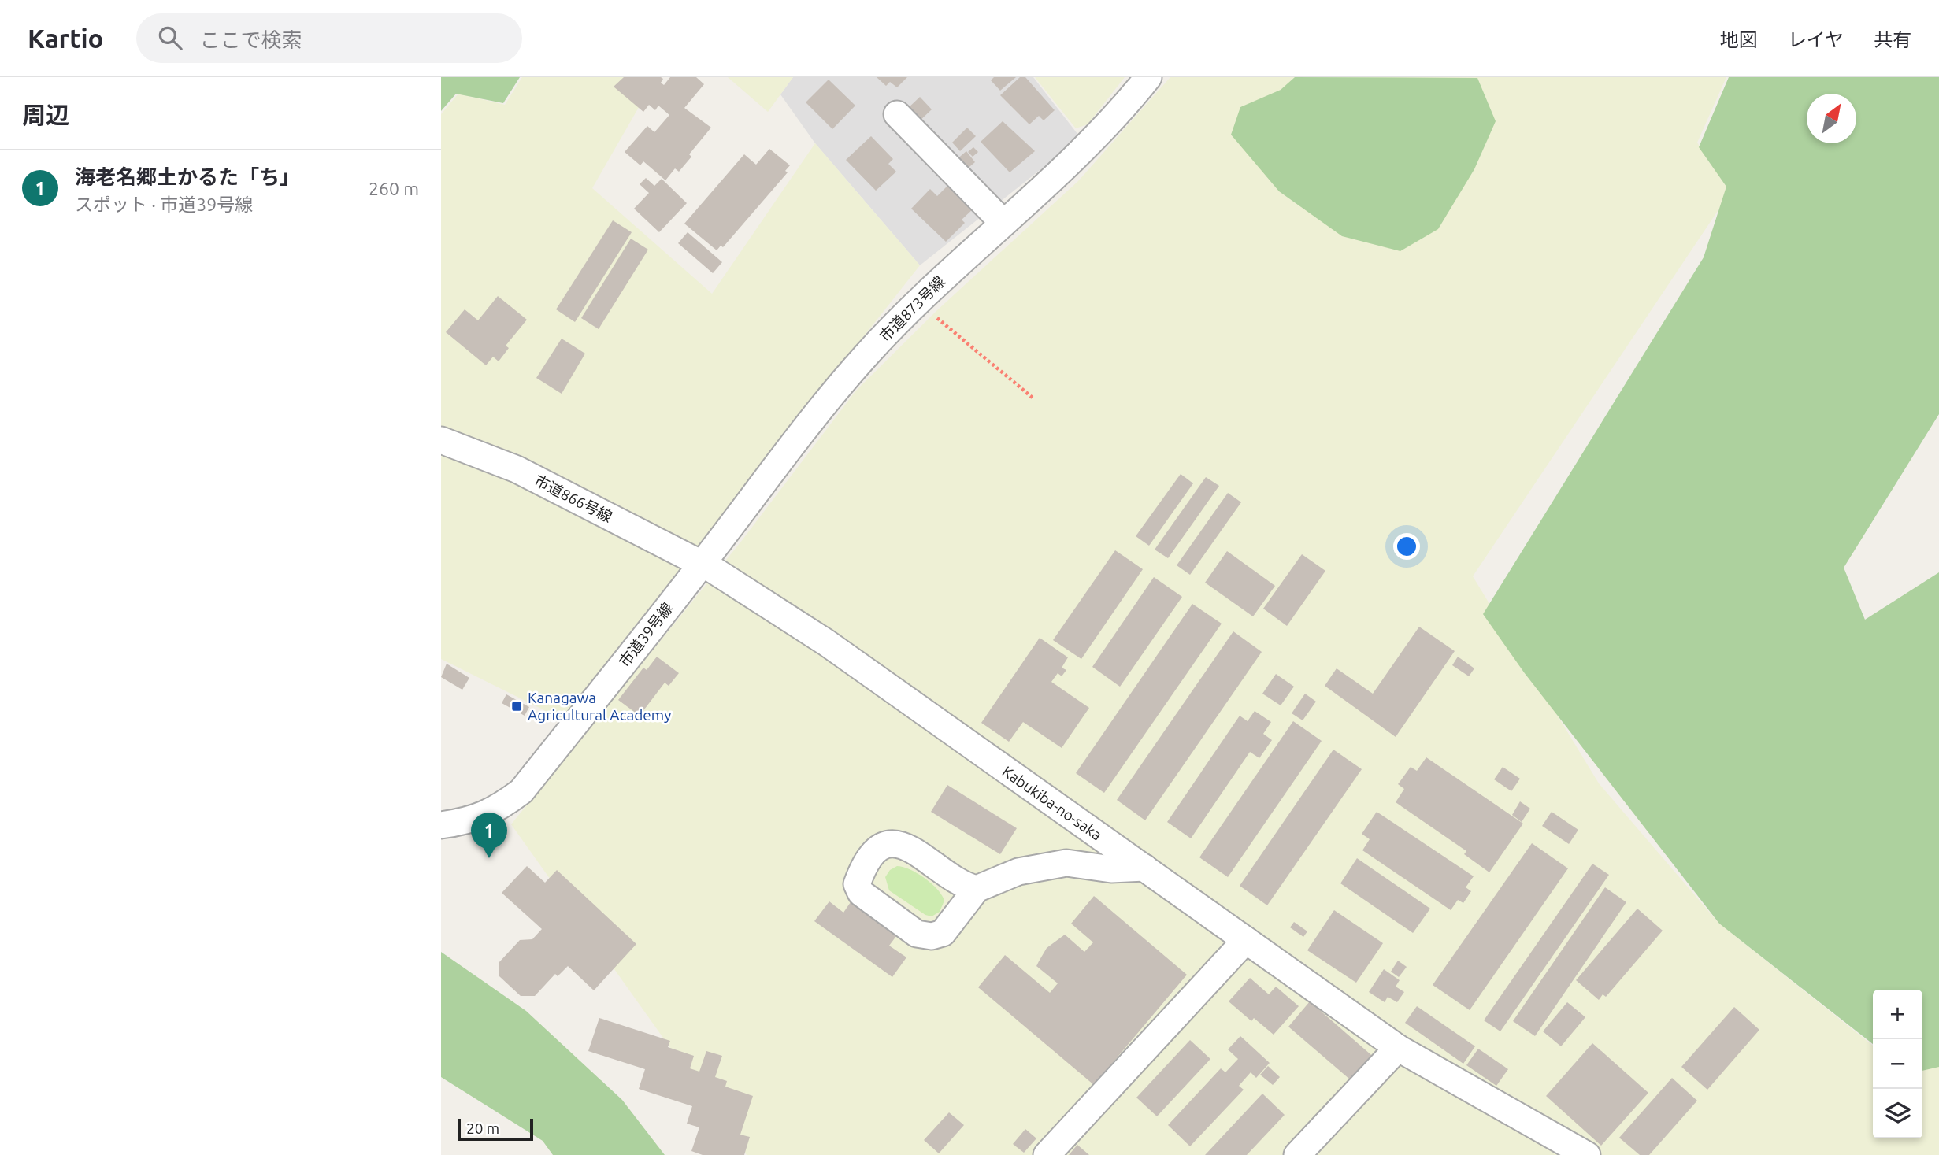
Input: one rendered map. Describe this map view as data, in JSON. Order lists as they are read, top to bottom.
{
  "streets": {
    "street": [
      "市道873号線",
      "市道866号線",
      "市道39号線",
      "Kabukiba-no-saka"
    ]
  },
  "crossings": [
    ["市道873号線", "市道866号線"],
    ["市道873号線", "市道39号線"],
    ["市道873号線", "Kabukiba-no-saka"],
    ["市道866号線", "市道39号線"],
    ["市道866号線", "Kabukiba-no-saka"],
    ["市道39号線", "Kabukiba-no-saka"]
  ],
  "places": {
    "transit": ["Kanagawa Agricultural Academy"]
  },
  "scale_bar": "20 m",
  "north": "top right",
  "page": {
    "header": "Kartio",
    "search": "ここで検索",
    "nav": ["地図", "レイヤ", "共有"],
    "heading": "周辺",
    "list": [
      {
        "mark": "1",
        "name": "海老名郷土かるた「ち」",
        "note": "スポット · 市道39号線",
        "value": "260 m"
      }
    ],
    "pins": "1",
    "map_buttons": ["+", "−"],
    "scale": "20 m"
  }
}
